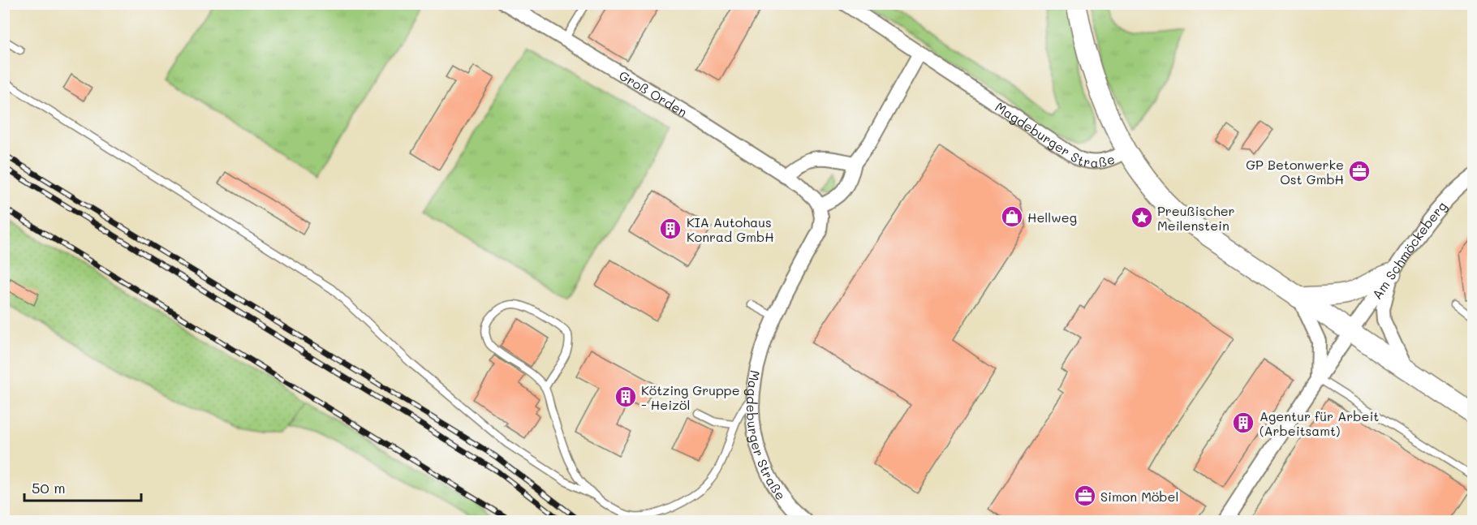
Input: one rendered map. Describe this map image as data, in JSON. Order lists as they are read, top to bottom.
{
  "streets": {
    "main road": ["Magdeburger Straße"],
    "street": ["Groß Orden", "Am Schmöckeberg"]
  },
  "crossings": [
    ["Groß Orden", "Magdeburger Straße"],
    ["Magdeburger Straße", "Am Schmöckeberg"]
  ],
  "places": {
    "office": ["GP Betonwerke Ost GmbH", "Simon Möbel"],
    "shop": ["Hellweg"],
    "place": ["Preußischer Meilenstein"],
    "building": ["KIA Autohaus Konrad GmbH", "Kötzing Gruppe - Heizöl", "Agentur für Arbeit (Arbeitsamt)"]
  },
  "scale_bar": "50 m"
}
